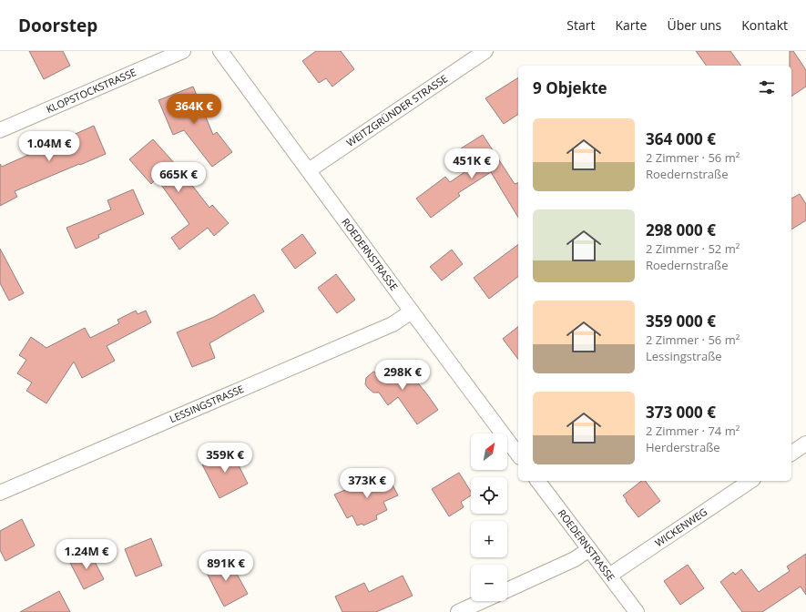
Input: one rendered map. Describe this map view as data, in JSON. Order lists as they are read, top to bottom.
{
  "streets": {
    "street": [
      "KLOPSTOCKSTRASSE",
      "WEITZGRÜNDER STRASSE",
      "ROEDERNSTRASSE",
      "LESSINGSTRASSE",
      "WICKENWEG"
    ]
  },
  "crossings": [
    ["WEITZGRÜNDER STRASSE", "ROEDERNSTRASSE"],
    ["ROEDERNSTRASSE", "LESSINGSTRASSE"],
    ["ROEDERNSTRASSE", "WICKENWEG"]
  ],
  "north": "top right",
  "page": {
    "header": "Doorstep",
    "nav": [
      "Start",
      "Karte",
      "Über uns",
      "Kontakt"
    ],
    "heading": "9 Objekte",
    "price": [
      "364K €",
      "1.04M €",
      "451K €",
      "665K €",
      "298K €",
      "359K €",
      "373K €",
      "1.24M €",
      "891K €"
    ],
    "list": [
      {
        "name": "364 000 €",
        "note": "2 Zimmer · 56 m² · Roedernstraße"
      },
      {
        "name": "298 000 €",
        "note": "2 Zimmer · 52 m² · Roedernstraße"
      },
      {
        "name": "359 000 €",
        "note": "2 Zimmer · 56 m² · Lessingstraße"
      },
      {
        "name": "373 000 €",
        "note": "2 Zimmer · 74 m² · Herderstraße"
      }
    ],
    "map_buttons": ["+", "−"]
  }
}
